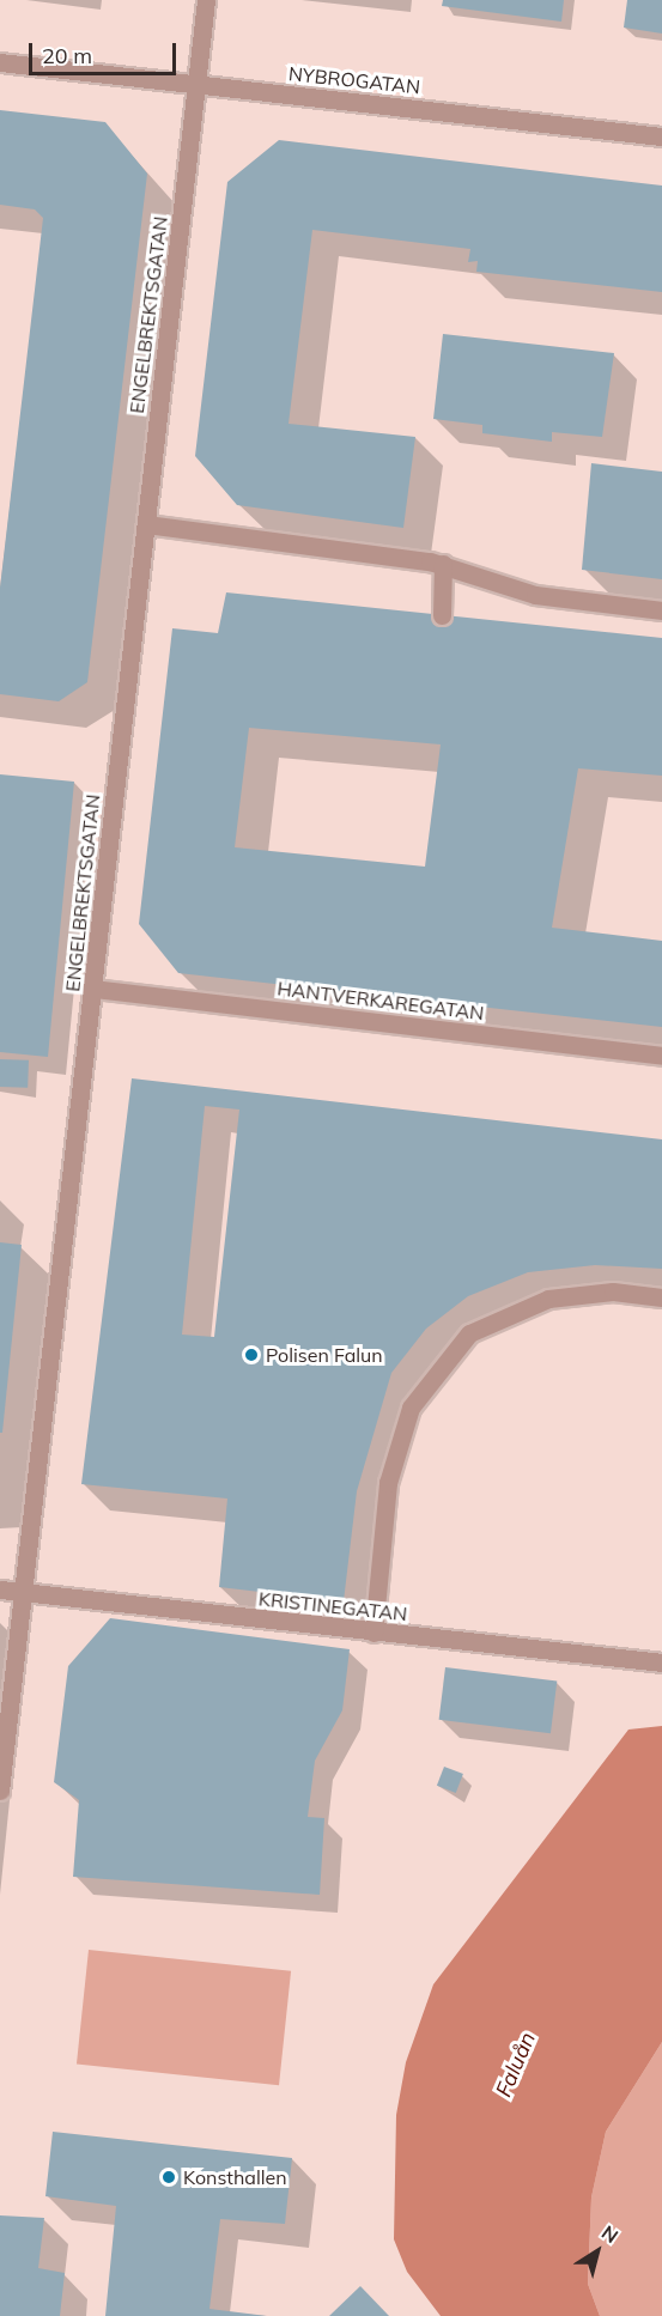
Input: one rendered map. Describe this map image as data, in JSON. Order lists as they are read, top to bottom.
{
  "streets": {
    "street": [
      "NYBROGATAN",
      "ENGELBREKTSGATAN",
      "HANTVERKAREGATAN",
      "KRISTINEGATAN"
    ]
  },
  "crossings": [
    ["NYBROGATAN", "ENGELBREKTSGATAN"],
    ["ENGELBREKTSGATAN", "HANTVERKAREGATAN"],
    ["ENGELBREKTSGATAN", "KRISTINEGATAN"]
  ],
  "water": ["Faluån"],
  "places": ["Polisen Falun", "Konsthallen"],
  "scale_bar": "20 m",
  "north": "top right"
}
